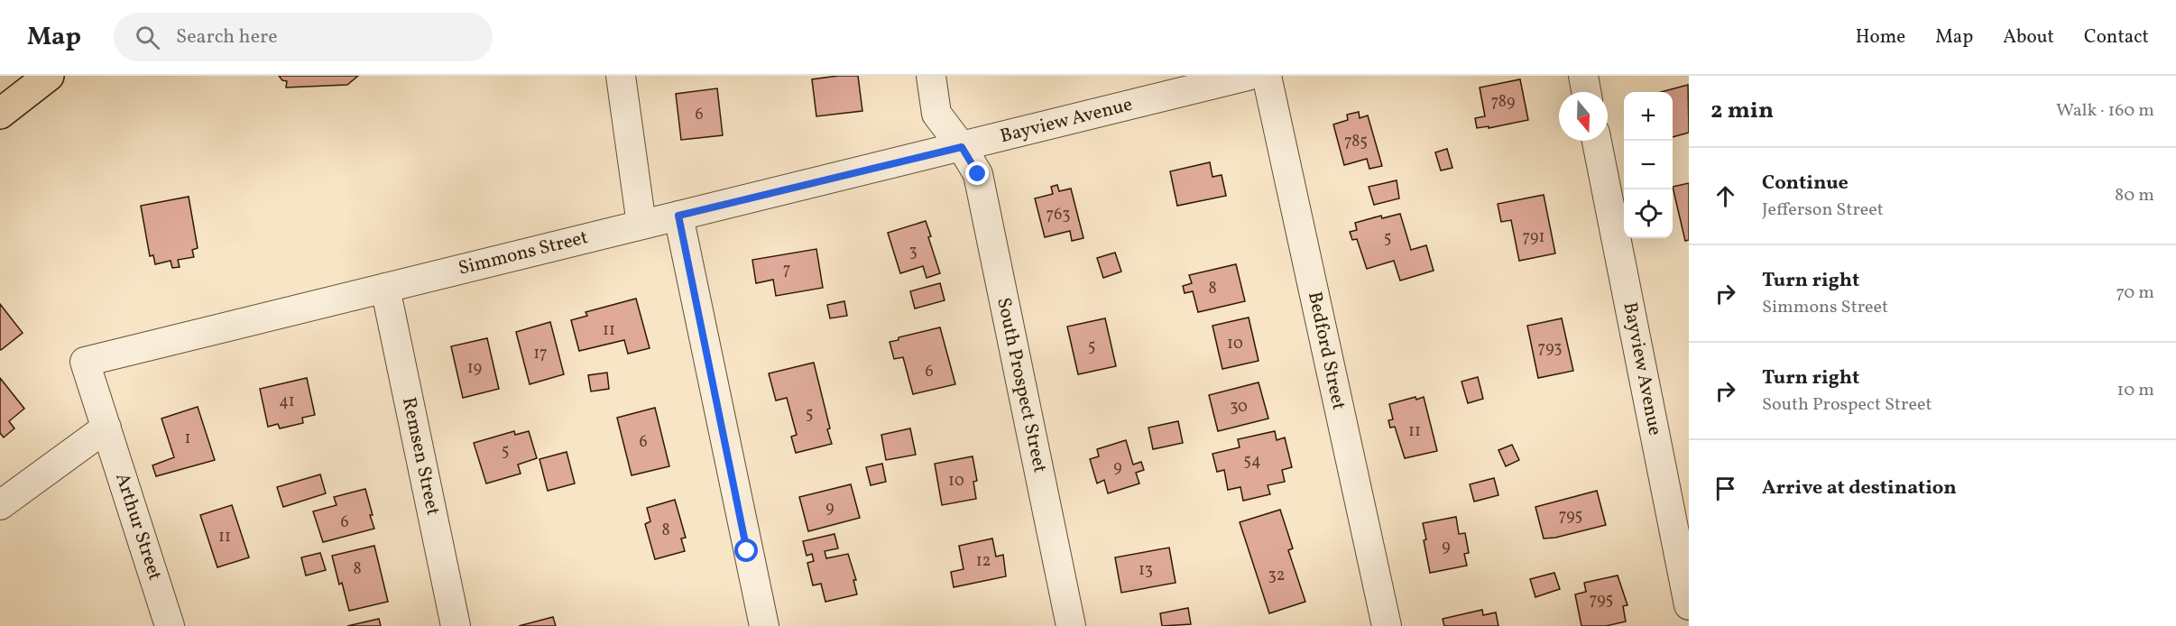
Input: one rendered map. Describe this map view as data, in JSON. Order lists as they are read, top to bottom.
{
  "streets": {
    "street": [
      "Bayview Avenue",
      "Simmons Street",
      "Bedford Street",
      "South Prospect Street",
      "Remsen Street",
      "Arthur Street"
    ]
  },
  "crossings": [
    ["Bayview Avenue", "Simmons Street"],
    ["Bayview Avenue", "South Prospect Street"],
    ["Simmons Street", "South Prospect Street"],
    ["Simmons Street", "Remsen Street"],
    ["Simmons Street", "Arthur Street"]
  ],
  "house_numbers": [
    "789",
    "6",
    "785",
    "763",
    "791",
    "5",
    "3",
    "7",
    "8",
    "11",
    "10",
    "5",
    "793",
    "17",
    "19",
    "6",
    "41",
    "30",
    "5",
    "11",
    "1",
    "6",
    "5",
    "54",
    "9",
    "10",
    "9",
    "795",
    "6",
    "8",
    "11",
    "9",
    "12",
    "8",
    "13",
    "32",
    "795"
  ],
  "north": "bottom",
  "page": {
    "header": "Map",
    "search": "Search here",
    "nav": [
      "Home",
      "Map",
      "About",
      "Contact"
    ],
    "heading": ["2 min", "Walk · 160 m"],
    "map_buttons": ["+", "−"],
    "list": [
      ["Continue", "Jefferson Street", "80 m"],
      ["Turn right", "Simmons Street", "70 m"],
      ["Turn right", "South Prospect Street", "10 m"],
      "Arrive at destination"
    ]
  }
}
